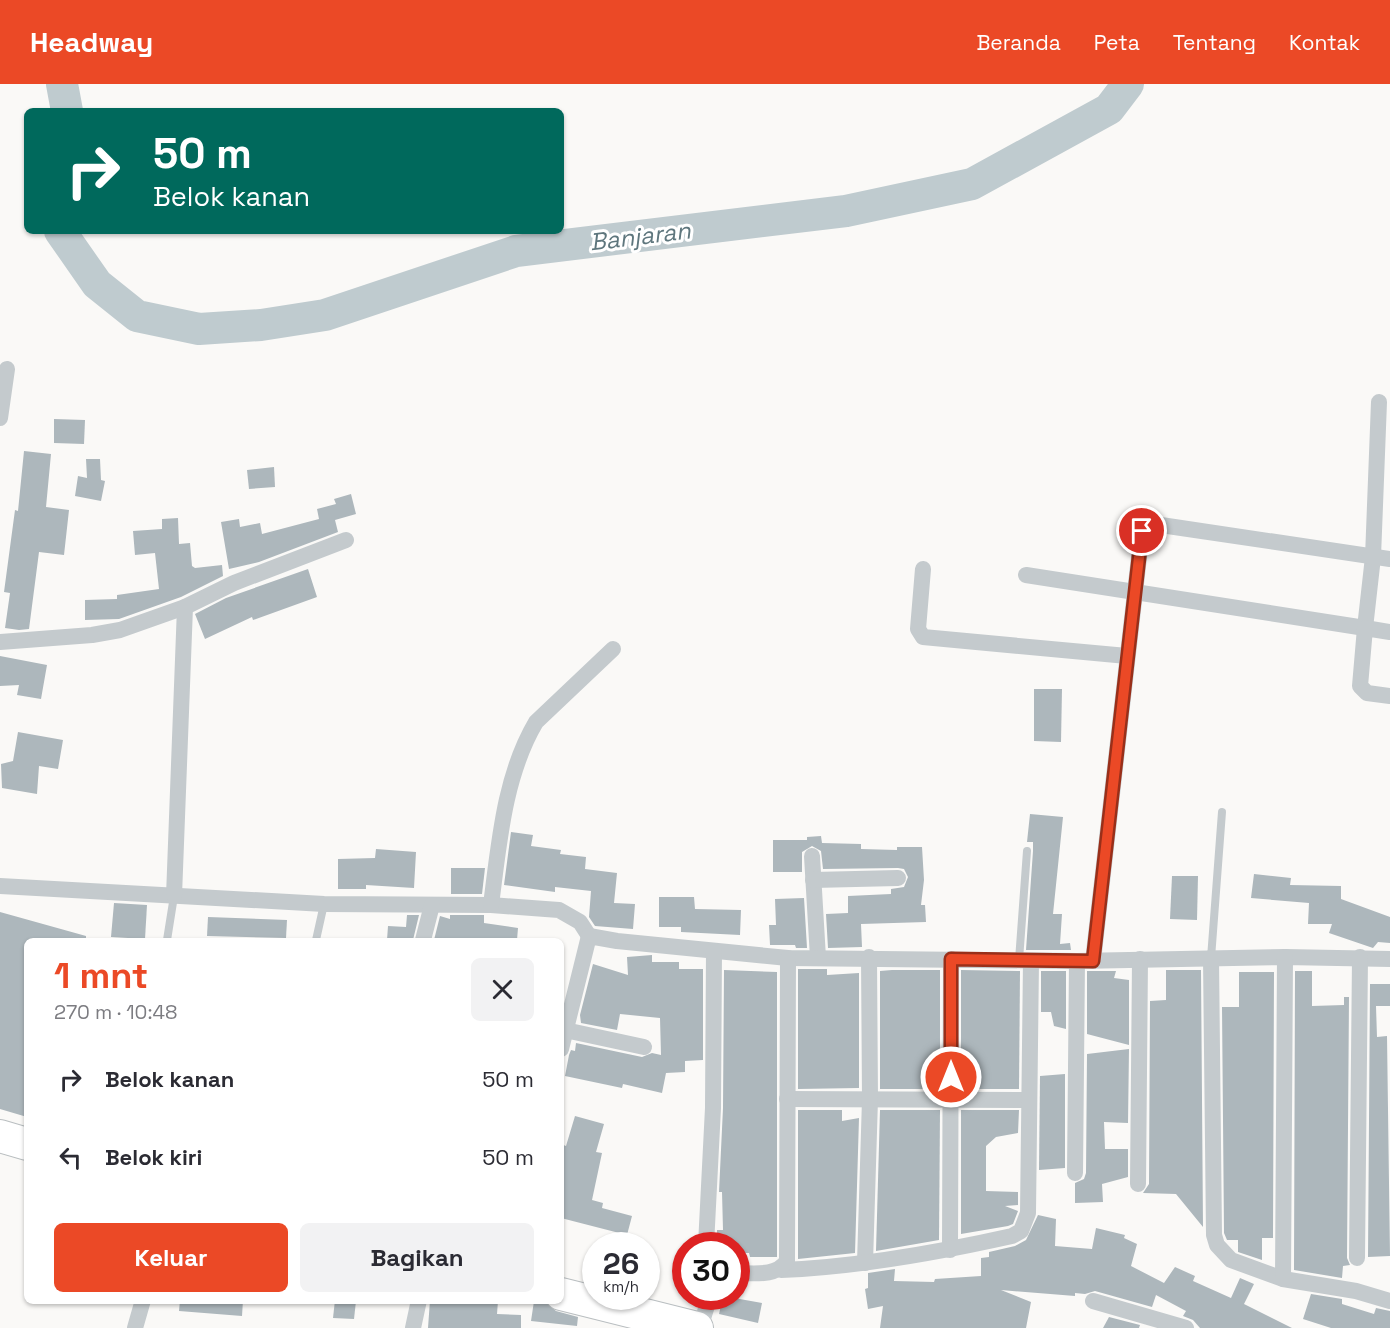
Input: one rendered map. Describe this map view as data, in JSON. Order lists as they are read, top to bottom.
{
  "water": ["Banjaran"],
  "page": {
    "header": "Headway",
    "nav": [
      "Beranda",
      "Peta",
      "Tentang",
      "Kontak"
    ],
    "turn": ["50 m", "Belok kanan"],
    "heading": ["1 mnt", "270 m · 10:48"],
    "list": [
      {
        "name": "Belok kanan",
        "value": "50 m"
      },
      {
        "name": "Belok kiri",
        "value": "50 m"
      }
    ],
    "buttons": ["Keluar", "Bagikan"],
    "speed": "26 km/h",
    "limit": "30"
  }
}
